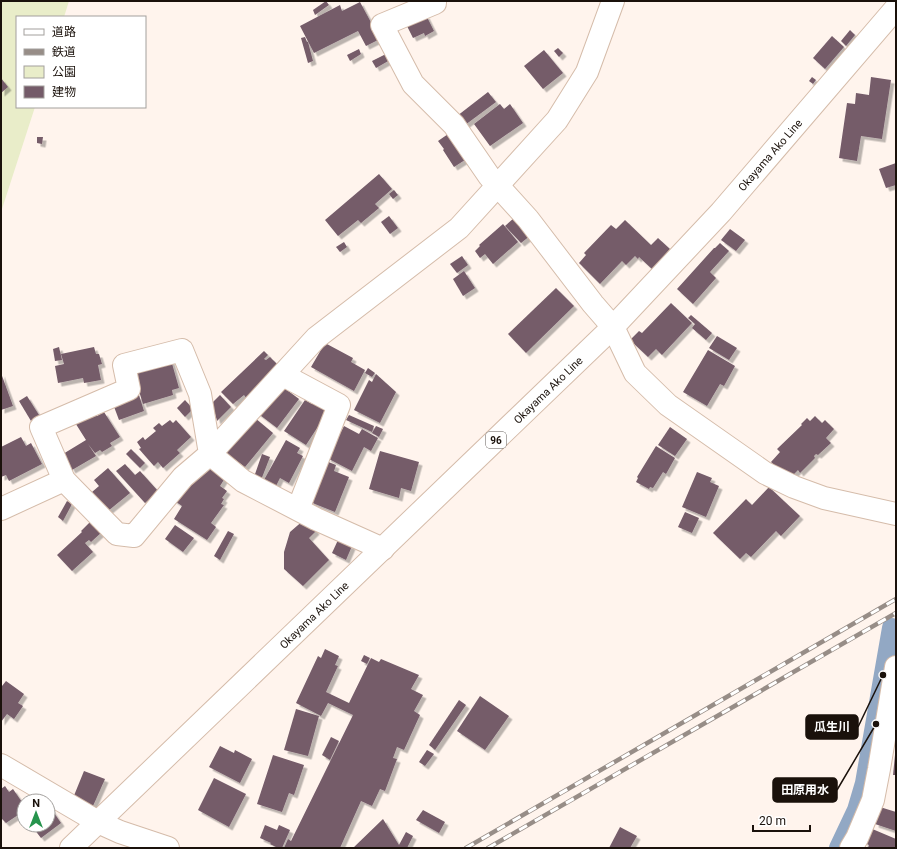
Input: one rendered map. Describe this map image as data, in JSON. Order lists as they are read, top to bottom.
{
  "streets": {
    "street": ["Okayama Ako Line", "96"]
  },
  "places": ["瓜生川", "田原用水"],
  "legend": [
    "道路",
    "鉄道",
    "公園",
    "建物"
  ],
  "scale_bar": "20 m",
  "north": "top"
}
